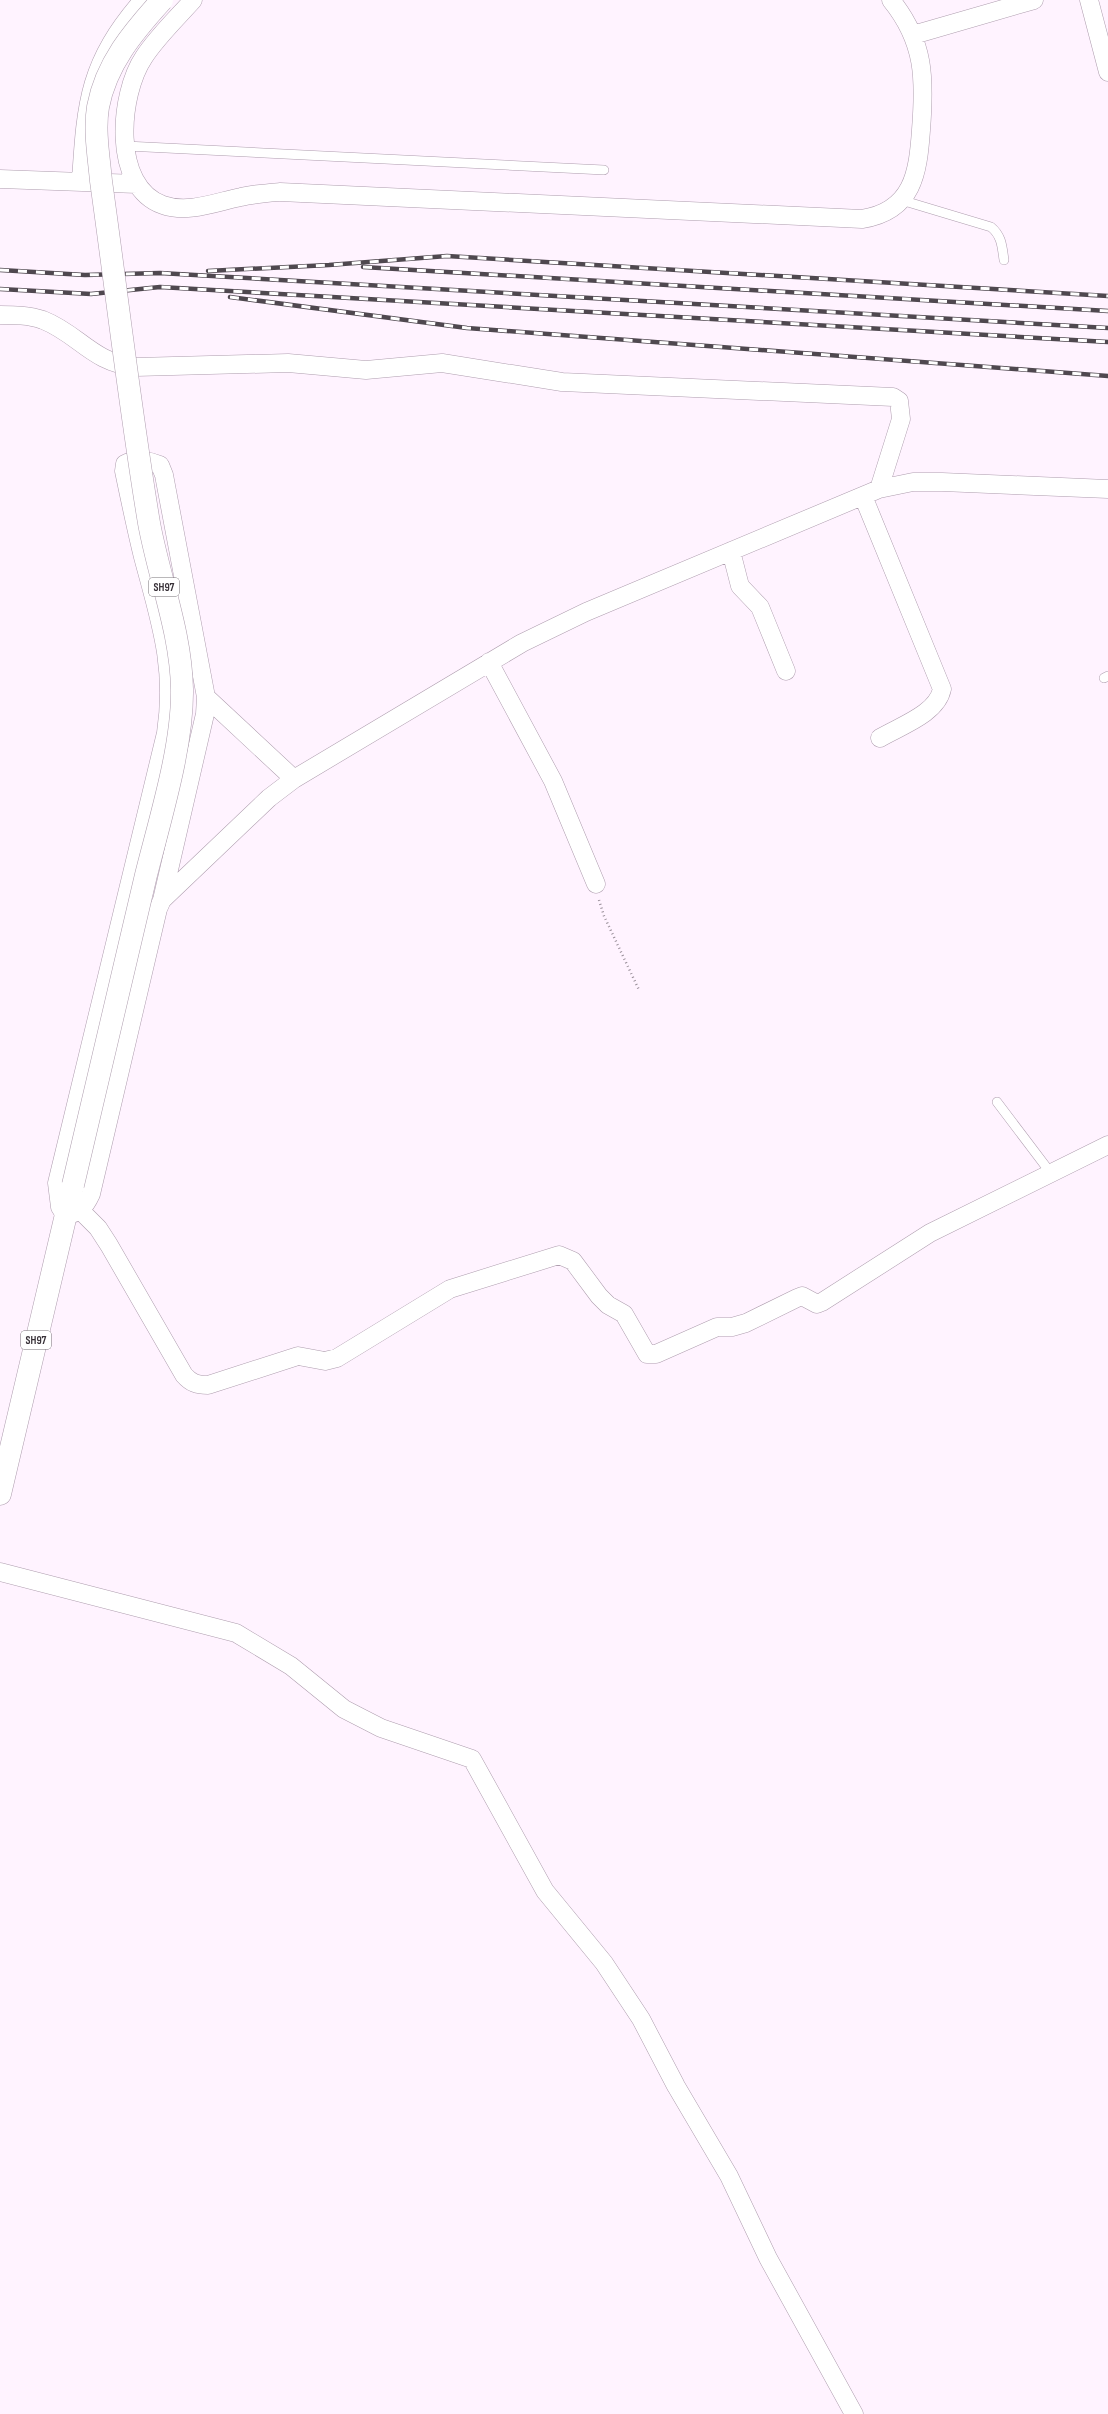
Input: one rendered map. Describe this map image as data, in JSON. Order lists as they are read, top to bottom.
{
  "streets": {
    "main road": ["SH97"]
  }
}
